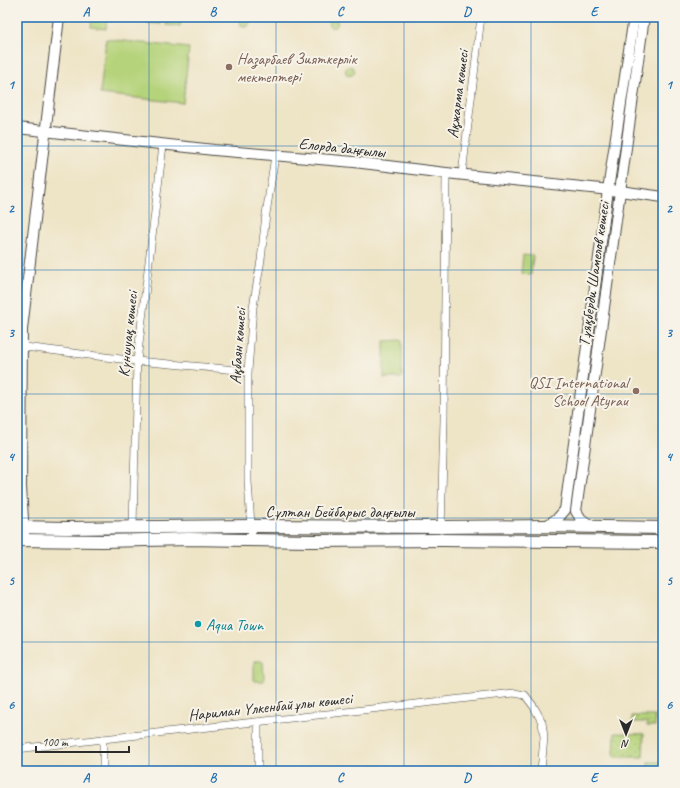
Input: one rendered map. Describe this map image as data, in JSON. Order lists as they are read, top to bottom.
{
  "streets": {
    "main road": ["Сұлтан Бейбарыс даңғылы"],
    "street": [
      "Ақжарма көшесі",
      "Елорда даңғылы",
      "Тұяқберди Шамелов көшесі",
      "Күншуақ көшесі",
      "Ақбаян көшесі",
      "Нариман Үлкенбайұлы көшесі"
    ]
  },
  "crossings": [
    ["Ақжарма көшесі", "Елорда даңғылы"],
    ["Елорда даңғылы", "Тұяқберди Шамелов көшесі"],
    ["Елорда даңғылы", "Күншуақ көшесі"],
    ["Елорда даңғылы", "Ақбаян көшесі"],
    ["Тұяқберди Шамелов көшесі", "Сұлтан Бейбарыс даңғылы"],
    ["Күншуақ көшесі", "Сұлтан Бейбарыс даңғылы"],
    ["Ақбаян көшесі", "Сұлтан Бейбарыс даңғылы"]
  ],
  "places": ["Назарбаев Зияткерлік мектептері", "QSI International School Atyrau", "Aqua Town"],
  "scale_bar": "100 m",
  "north": "bottom",
  "grid": {
    "columns": [
      "A",
      "B",
      "C",
      "D",
      "E"
    ],
    "rows": [
      "1",
      "2",
      "3",
      "4",
      "5",
      "6"
    ]
  }
}
